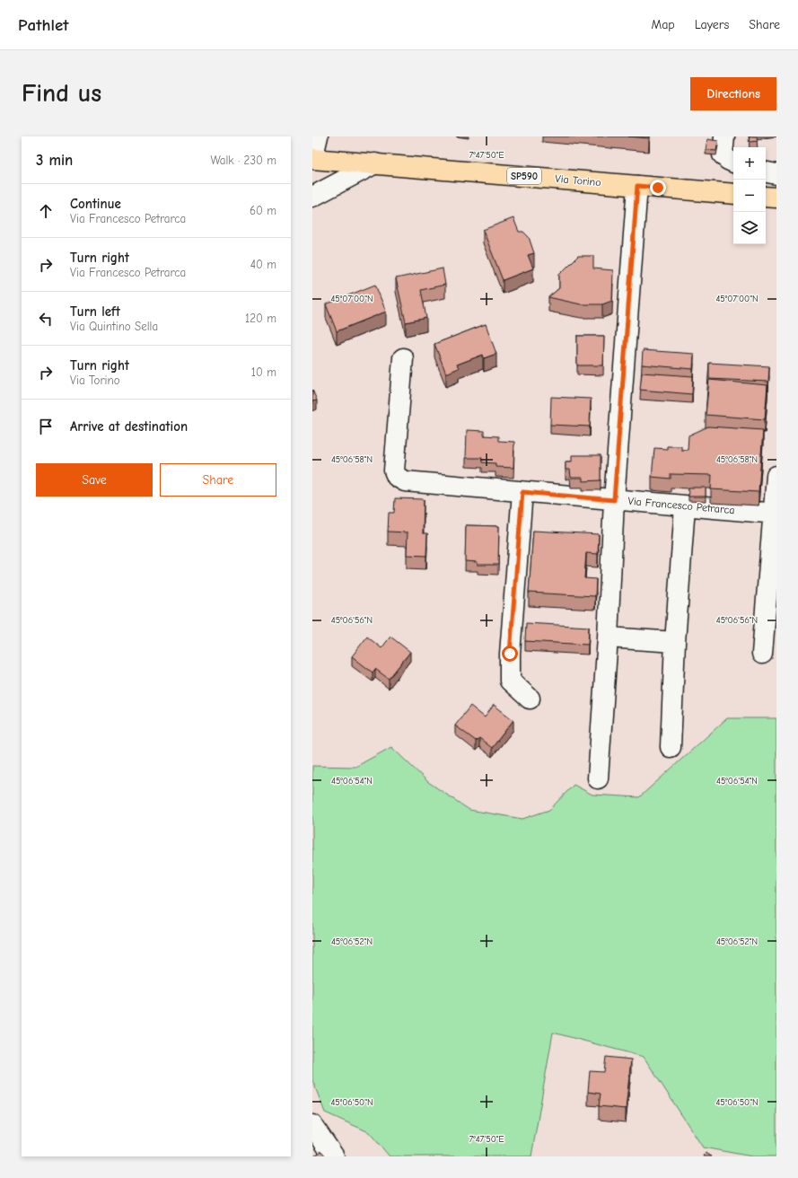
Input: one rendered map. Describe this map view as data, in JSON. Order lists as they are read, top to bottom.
{
  "streets": {
    "main road": ["SP590", "Via Torino"],
    "street": ["Via Francesco Petrarca"]
  },
  "page": {
    "header": "Pathlet",
    "nav": ["Map", "Layers", "Share"],
    "buttons": [
      "Directions",
      ["Save", "Share"]
    ],
    "title": "Find us",
    "heading": ["3 min", "Walk · 230 m"],
    "map_buttons": ["+", "−"],
    "list": [
      ["Continue", "Via Francesco Petrarca", "60 m"],
      ["Turn right", "Via Francesco Petrarca", "40 m"],
      ["Turn left", "Via Quintino Sella", "120 m"],
      ["Turn right", "Via Torino", "10 m"],
      "Arrive at destination"
    ]
  },
  "coordinates": [
    "7°47'50\"E",
    "45°07'00\"N",
    "45°06'58\"N",
    "45°06'56\"N",
    "45°06'54\"N",
    "45°06'52\"N",
    "45°06'50\"N"
  ]
}
